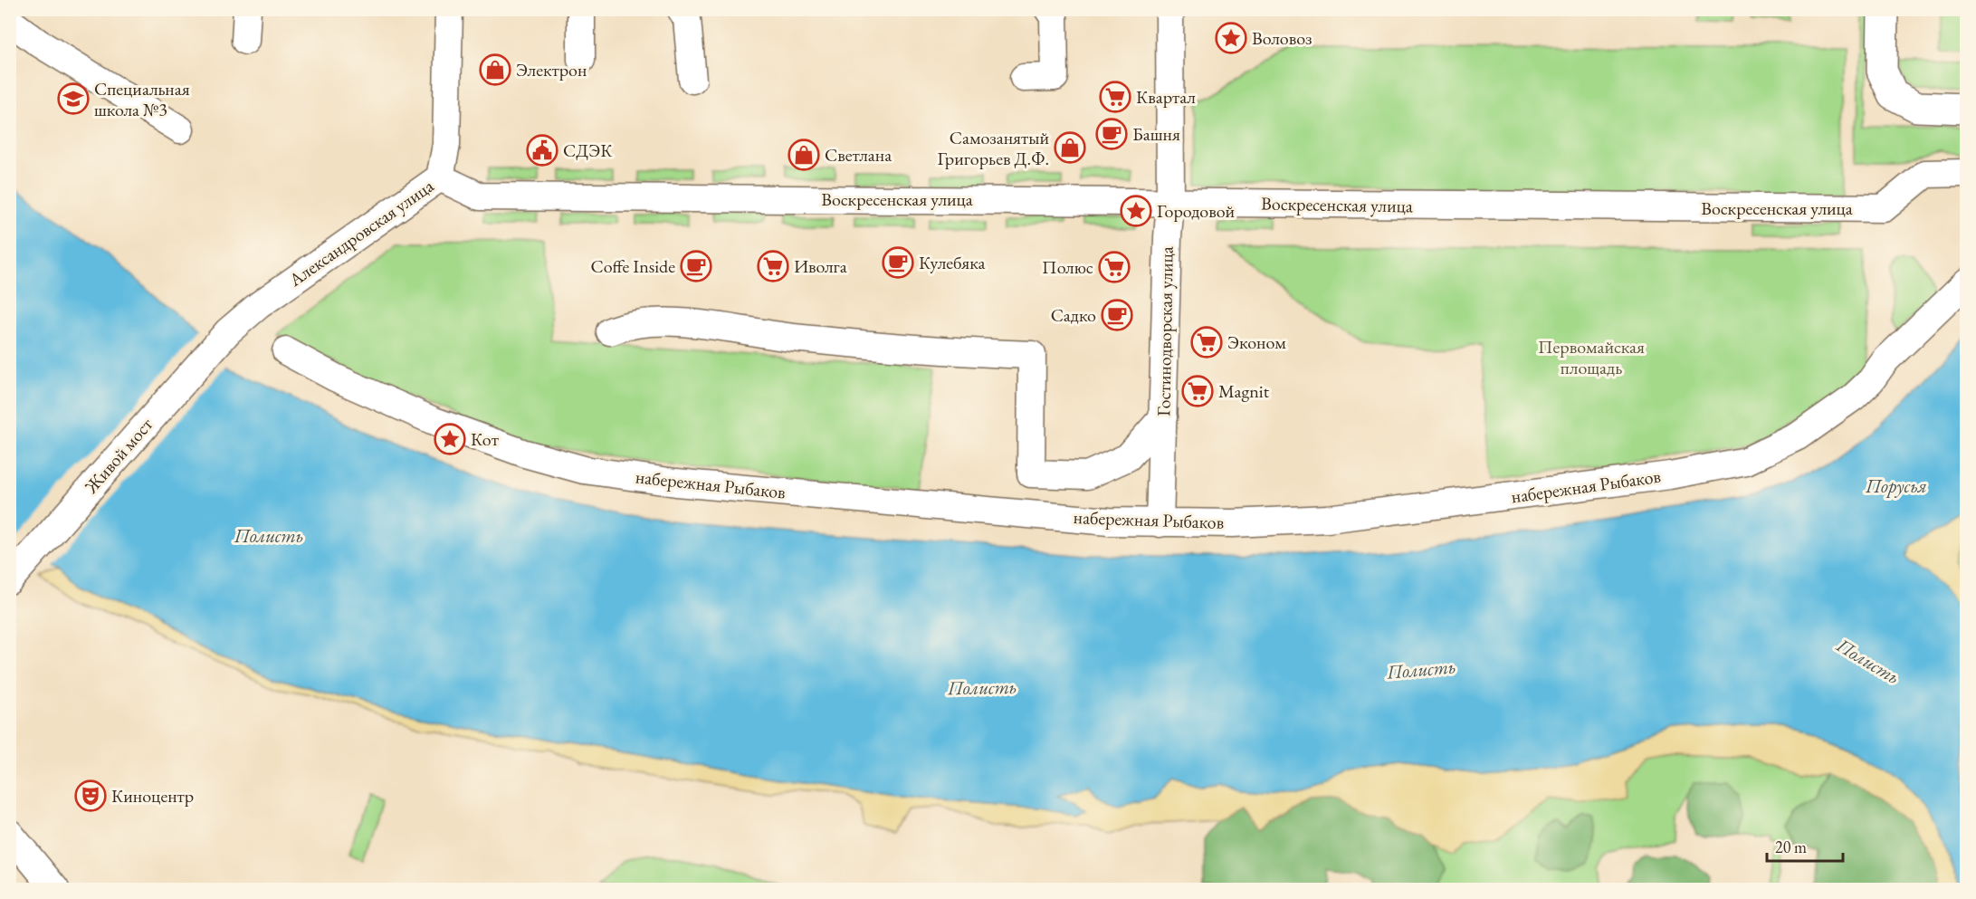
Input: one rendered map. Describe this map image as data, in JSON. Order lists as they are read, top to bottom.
{
  "streets": {
    "street": [
      "Воскресенская улица",
      "Александровская улица",
      "Гостинодворская улица",
      "Живой мост",
      "набережная Рыбаков"
    ]
  },
  "crossings": [
    ["Воскресенская улица", "Александровская улица"],
    ["Воскресенская улица", "Гостинодворская улица"],
    ["Александровская улица", "Живой мост"],
    ["Гостинодворская улица", "набережная Рыбаков"]
  ],
  "water": ["Порусья", "Полисть"],
  "parks": ["Первомайская площадь"],
  "places": {
    "place": ["Воловоз", "Городовой", "Кот"],
    "shop": ["Электрон", "Самозанятый Григорьев Д.Ф.", "Светлана"],
    "supermarket": [
      "Квартал",
      "Иволга",
      "Полюс",
      "Эконом",
      "Magnit"
    ],
    "school or university": ["Специальная школа №3"],
    "cafe": [
      "Башня",
      "Кулебяка",
      "Coffe Inside",
      "Садко"
    ],
    "public building": ["СДЭК"],
    "theatre": ["Киноцентр"]
  },
  "scale_bar": "20 m"
}
